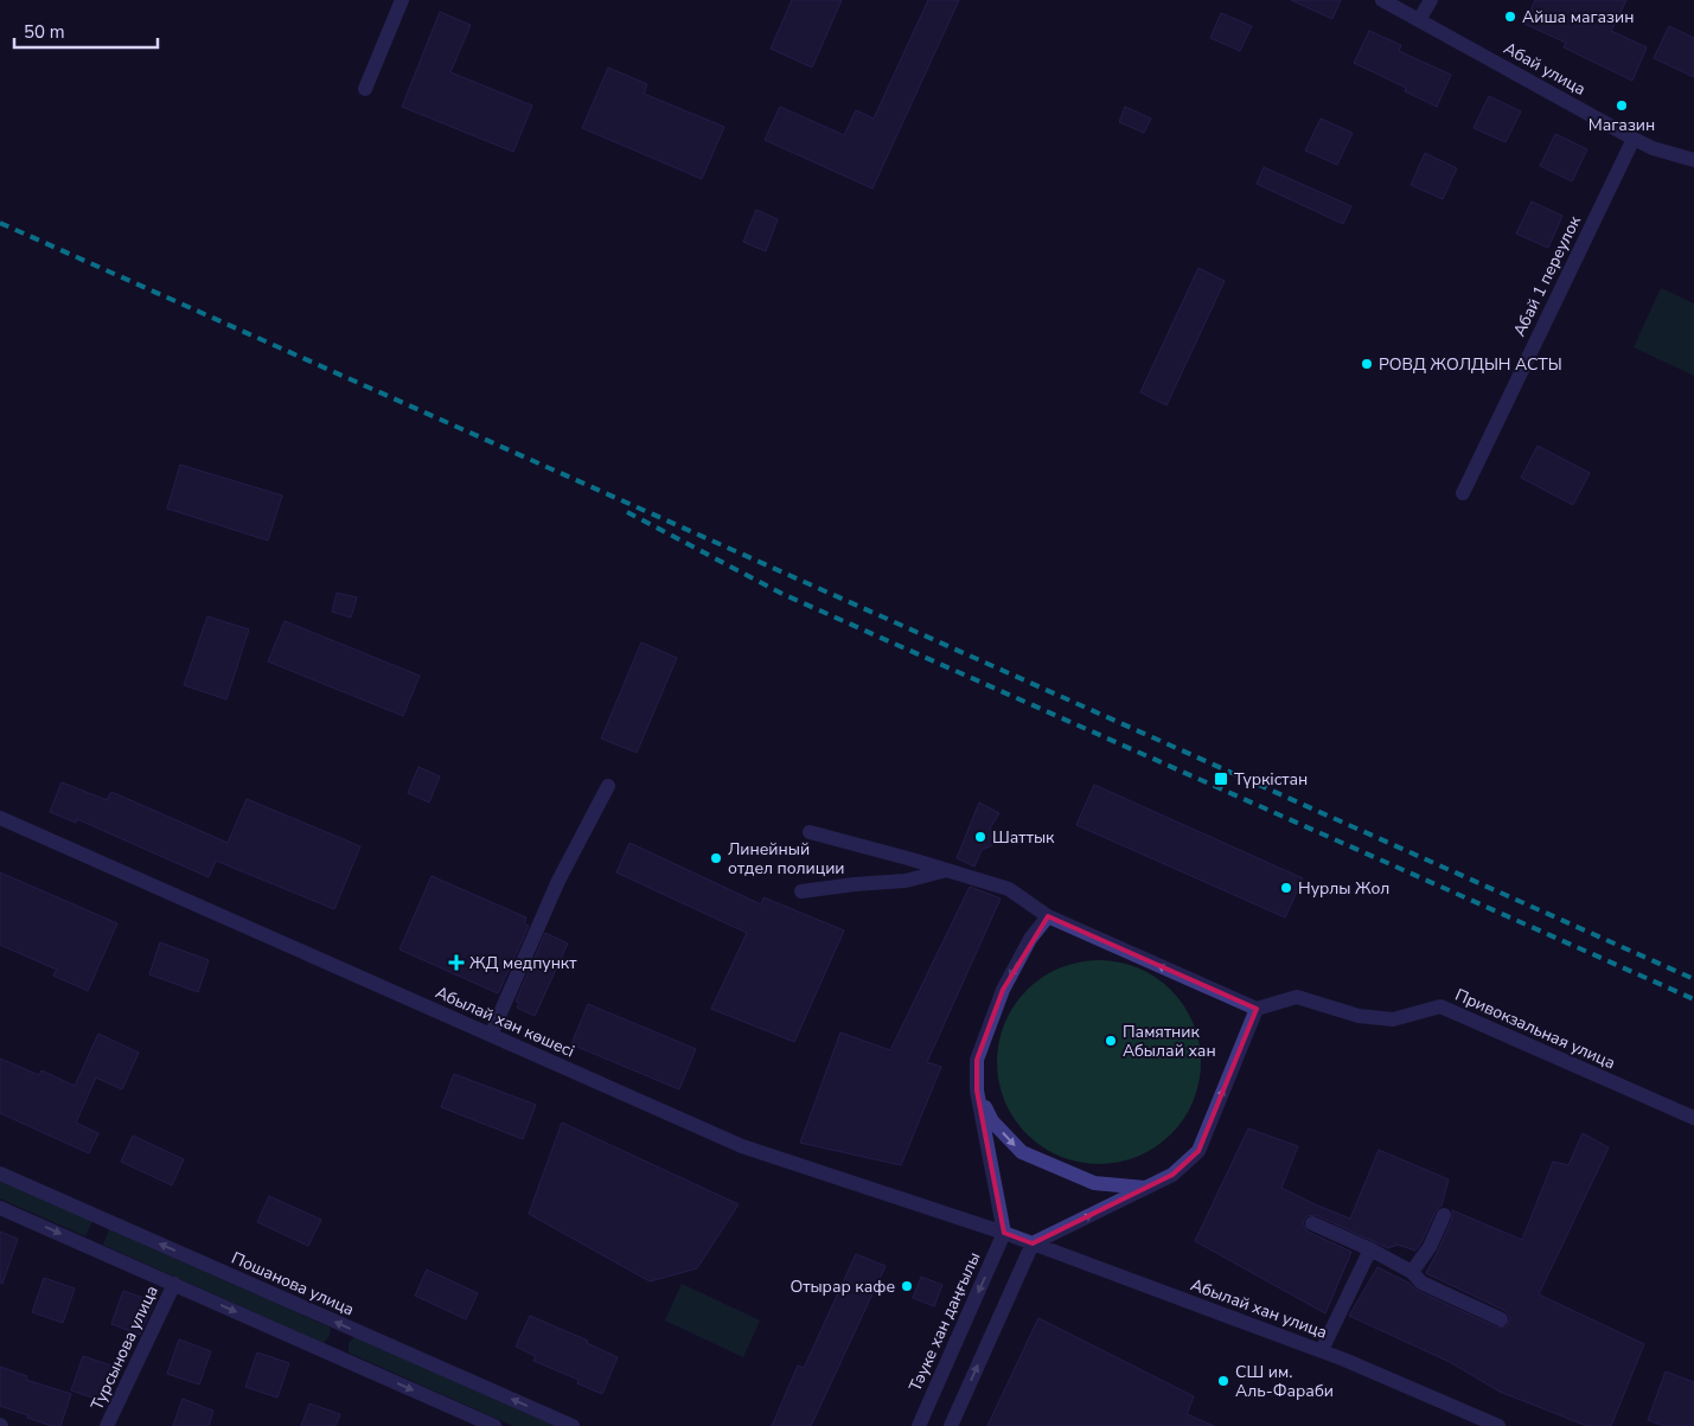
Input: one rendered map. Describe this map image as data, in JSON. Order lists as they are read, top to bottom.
{
  "streets": {
    "street": [
      "Абай улица",
      "Абай 1 переулок",
      "Абылай хан көшесі",
      "Привокзальная улица",
      "Пошанова улица",
      "Абылай хан улица",
      "Тәуке хан даңғылы",
      "Турсынова улица"
    ]
  },
  "crossings": [
    ["Абай улица", "Абай 1 переулок"],
    ["Абылай хан көшесі", "Абылай хан улица"],
    ["Абылай хан көшесі", "Тәуке хан даңғылы"],
    ["Абылай хан улица", "Тәуке хан даңғылы"]
  ],
  "places": {
    "other": [
      "Айша магазин",
      "Магазин",
      "РОВД ЖОЛДЫН АСТЫ",
      "Шаттык",
      "Линейный отдел полиции",
      "Нурлы Жол",
      "Памятник Абылай хан",
      "Отырар кафе",
      "СШ им. Аль-Фараби"
    ],
    "transit": ["Түркістан"],
    "health": ["ЖД медпункт"]
  },
  "scale_bar": "50 m"
}
